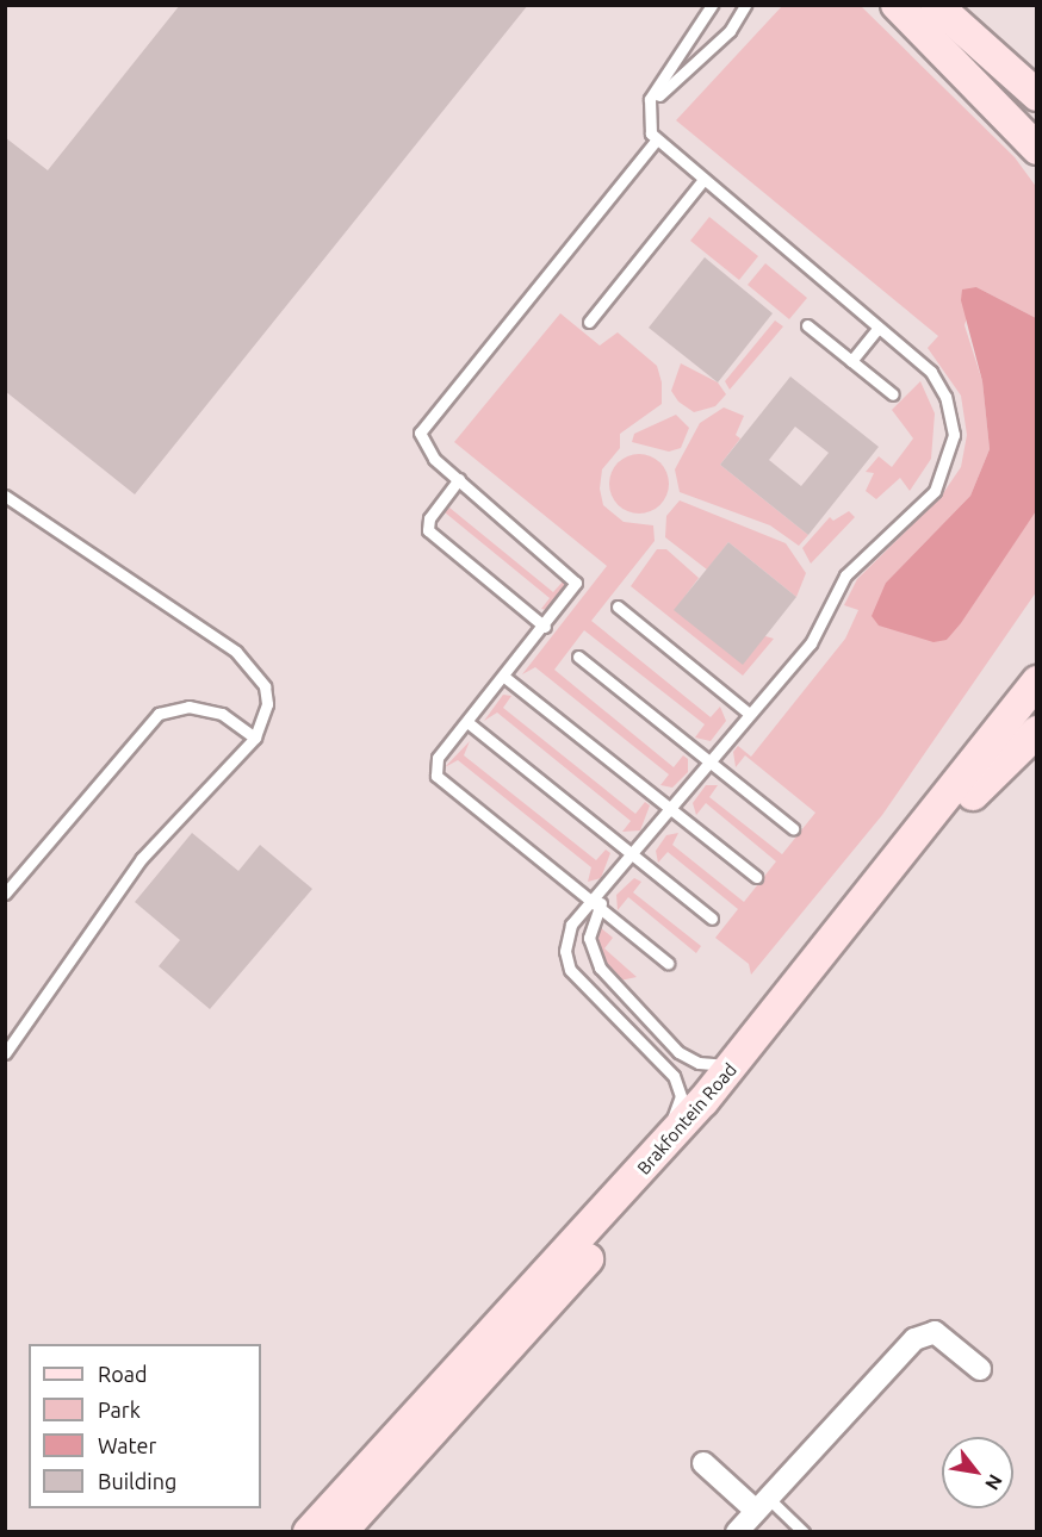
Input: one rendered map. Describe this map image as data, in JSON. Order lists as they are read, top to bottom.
{
  "streets": {
    "street": ["Brakfontein Road"]
  },
  "legend": [
    "Road",
    "Park",
    "Water",
    "Building"
  ],
  "north": "bottom right"
}
